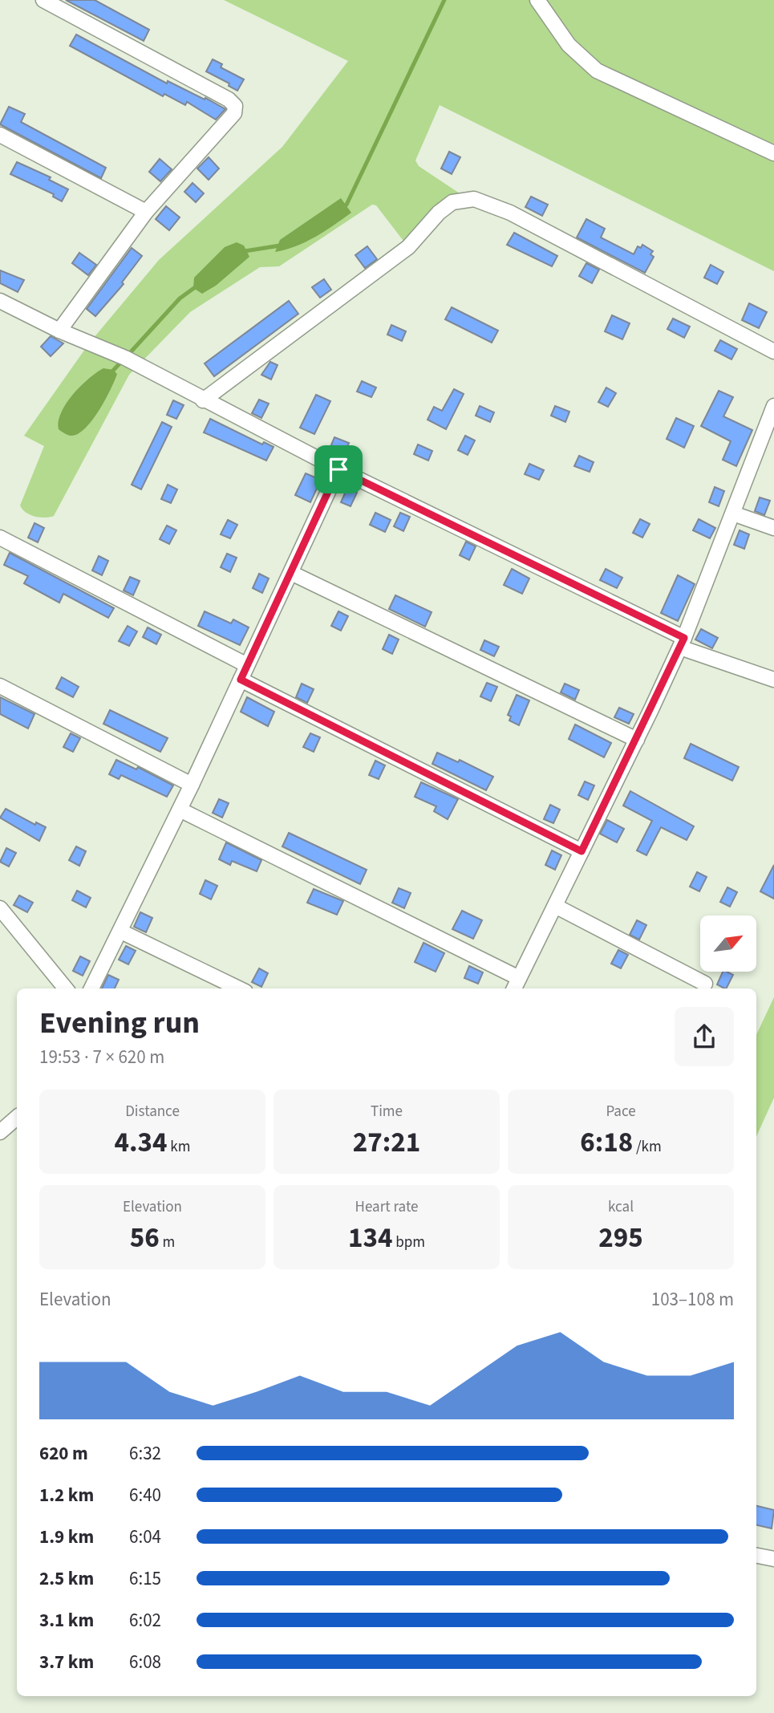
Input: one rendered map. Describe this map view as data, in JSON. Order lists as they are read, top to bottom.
{
  "north": "top right",
  "page": {
    "heading": ["Evening run", "19:53 · 7 × 620 m"],
    "stats": [
      ["Distance", "4.34 km"],
      ["Time", "27:21"],
      ["Pace", "6:18 /km"],
      ["Elevation", "56 m"],
      ["Heart rate", "134 bpm"],
      ["kcal", "295"]
    ],
    "chart": ["Elevation", "103–108 m"],
    "list": [
      {
        "name": "620 m",
        "note": "6:32"
      },
      {
        "name": "1.2 km",
        "note": "6:40"
      },
      {
        "name": "1.9 km",
        "note": "6:04"
      },
      {
        "name": "2.5 km",
        "note": "6:15"
      },
      {
        "name": "3.1 km",
        "note": "6:02"
      },
      {
        "name": "3.7 km",
        "note": "6:08"
      }
    ]
  }
}
